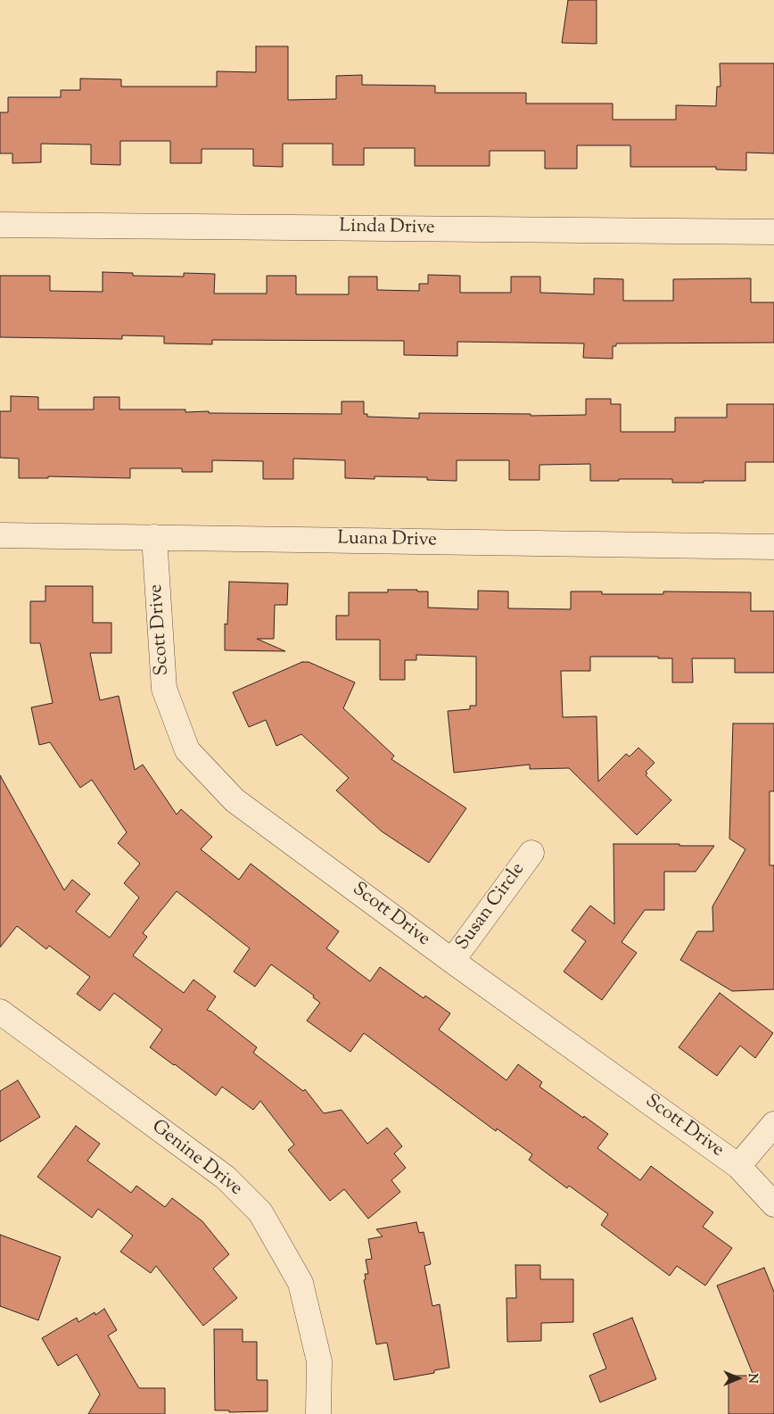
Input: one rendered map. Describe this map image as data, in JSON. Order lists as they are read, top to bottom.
{
  "streets": {
    "street": [
      "Linda Drive",
      "Luana Drive",
      "Scott Drive",
      "Susan Circle",
      "Genine Drive"
    ]
  },
  "crossings": [
    ["Luana Drive", "Scott Drive"],
    ["Scott Drive", "Susan Circle"]
  ],
  "north": "right"
}
